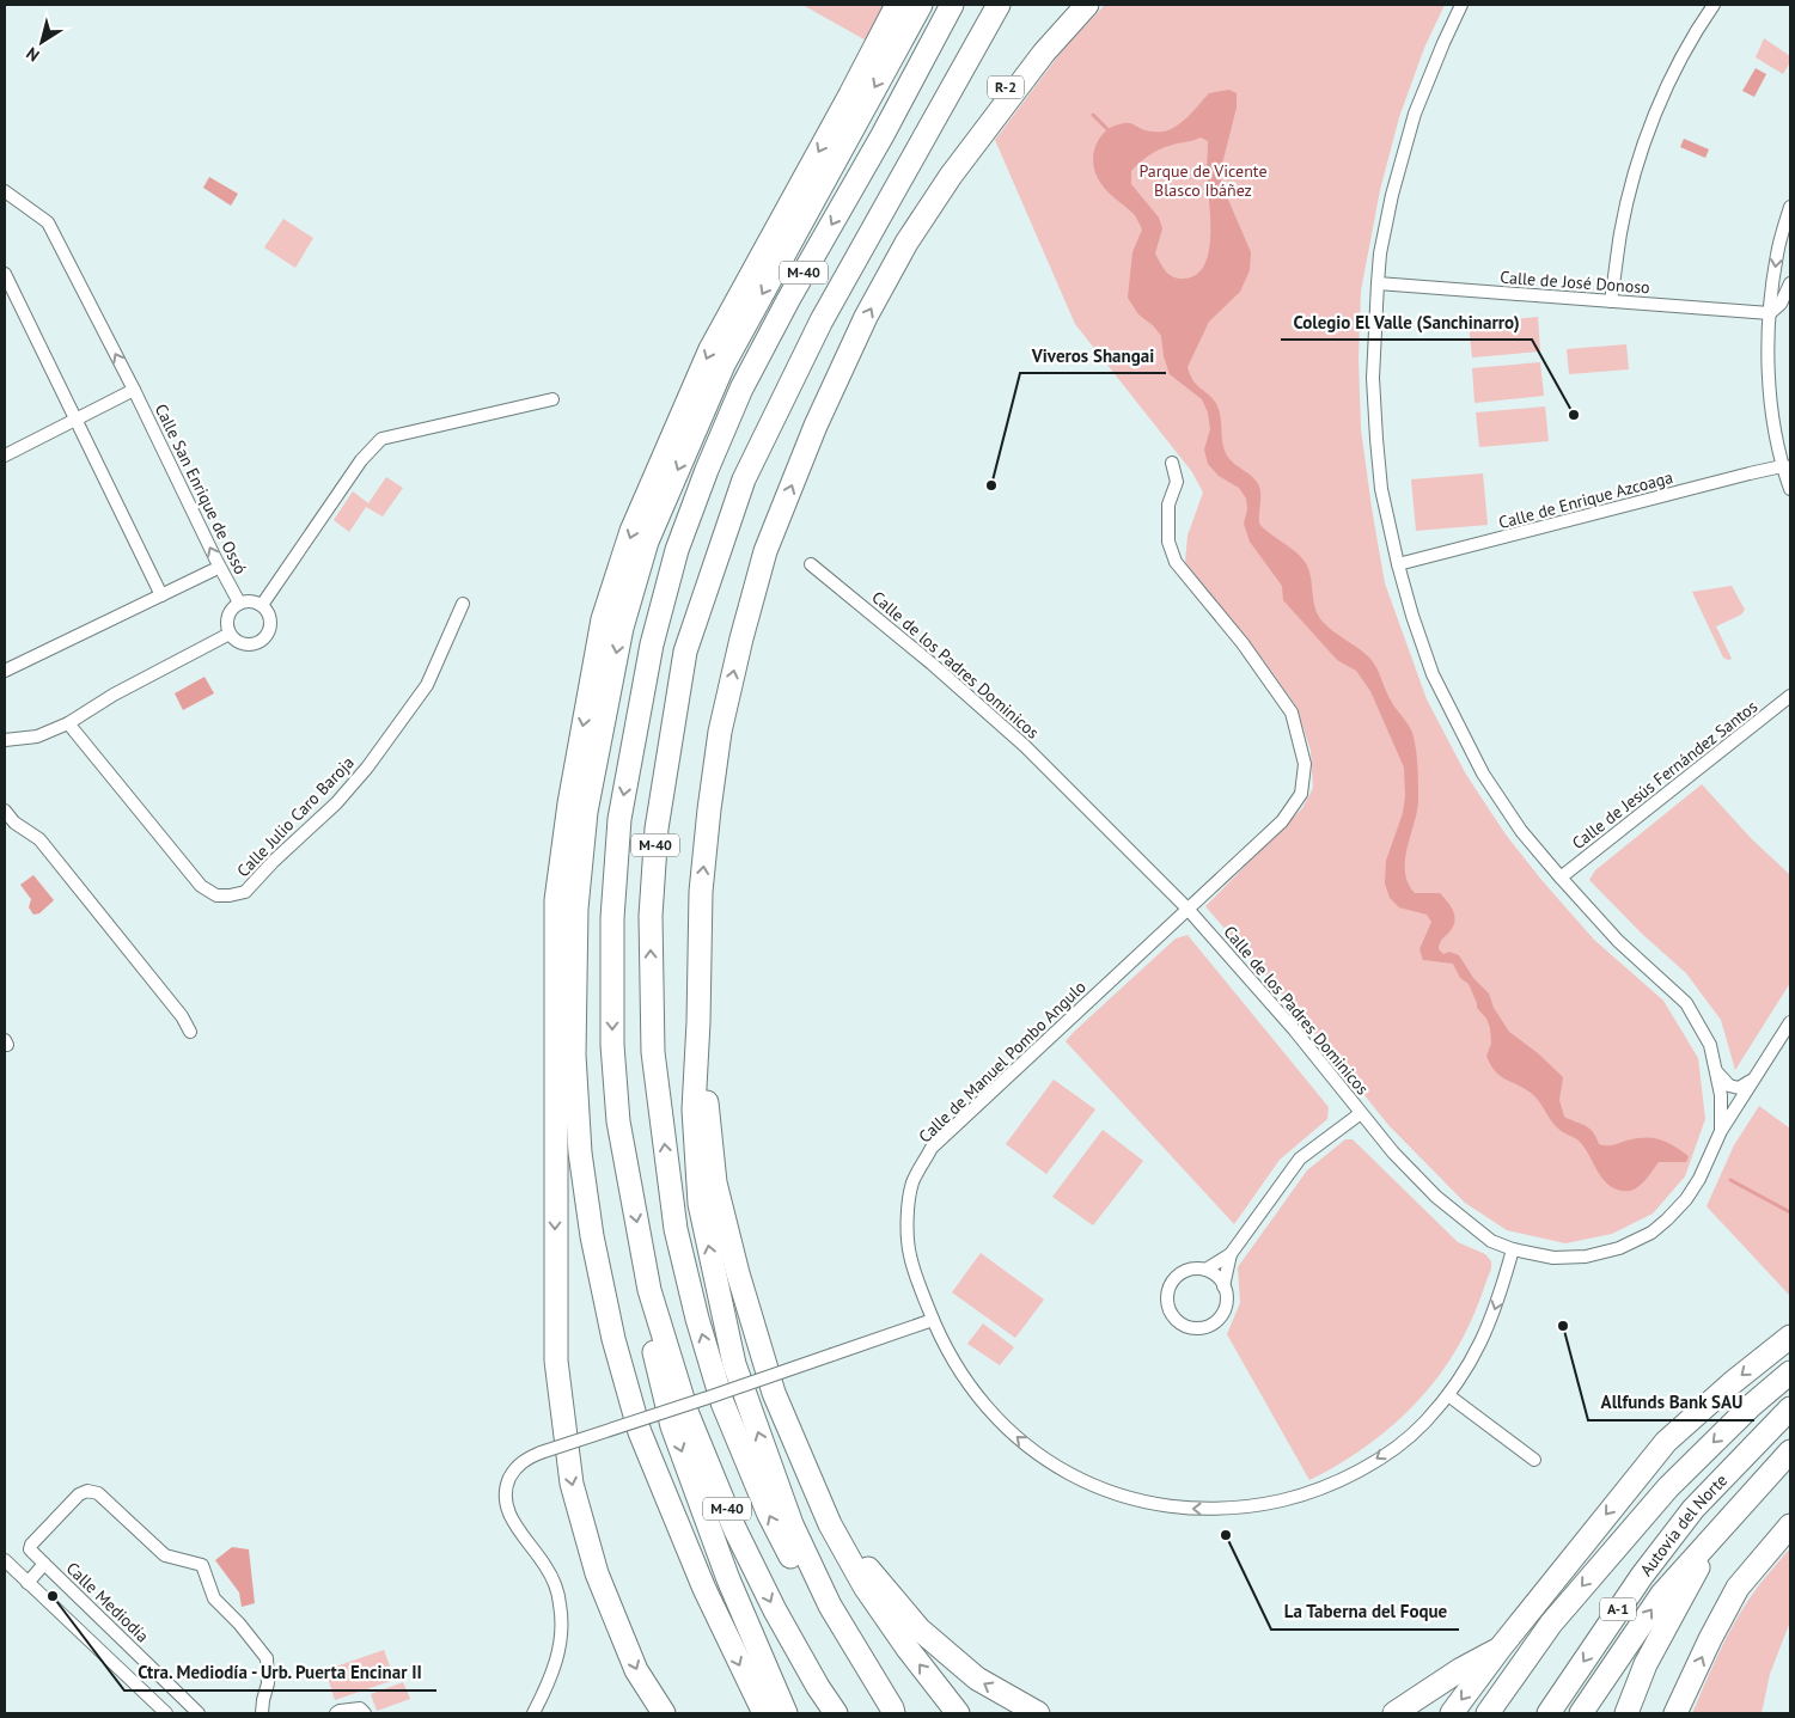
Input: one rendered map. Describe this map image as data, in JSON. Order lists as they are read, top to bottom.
{
  "streets": {
    "highway": [
      "R-2",
      "M-40",
      "Autovía del Norte",
      "A-1"
    ],
    "street": [
      "Calle de José Donoso",
      "Calle San Enrique de Ossó",
      "Calle de Enrique Azcoaga",
      "Calle de los Padres Dominicos",
      "Calle de Jesús Fernández Santos",
      "Calle Julio Caro Baroja",
      "Calle de Manuel Pombo Angulo",
      "Calle Mediodía"
    ]
  },
  "crossings": [
    ["Calle de los Padres Dominicos", "Calle de Manuel Pombo Angulo"]
  ],
  "parks": ["Parque de Vicente Blasco Ibáñez"],
  "places": [
    "Colegio El Valle (Sanchinarro)",
    "Viveros Shangai",
    "Allfunds Bank SAU",
    "La Taberna del Foque",
    "Ctra. Mediodía - Urb. Puerta Encinar II"
  ],
  "north": "bottom left"
}
